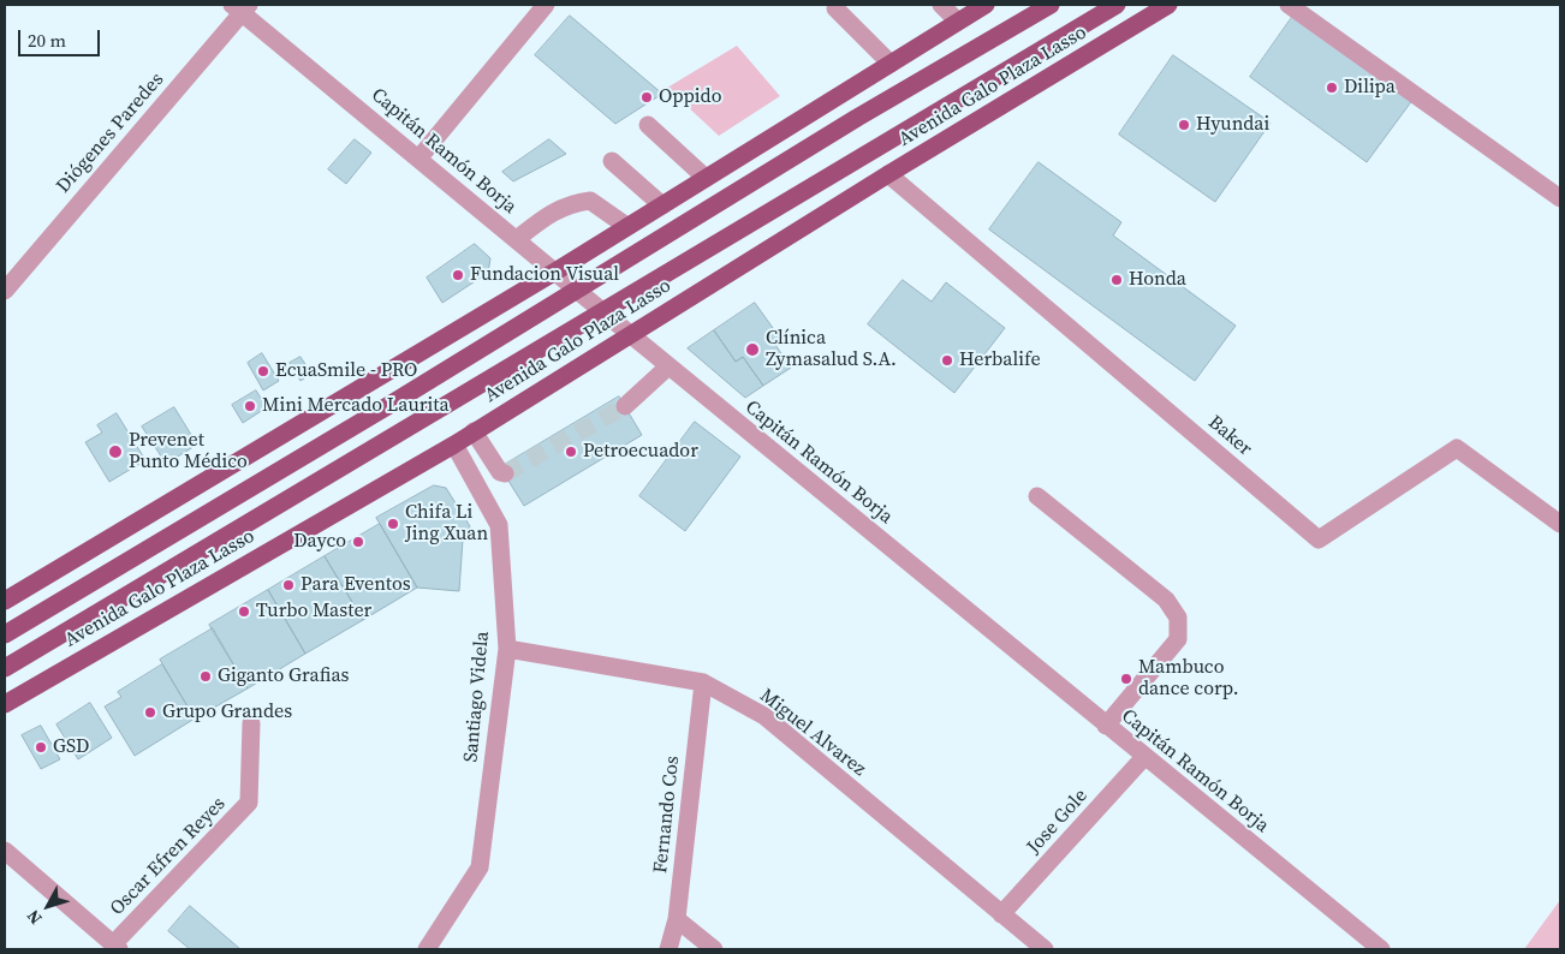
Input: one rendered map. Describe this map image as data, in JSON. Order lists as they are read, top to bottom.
{
  "streets": {
    "main road": ["Avenida Galo Plaza Lasso"],
    "street": [
      "Diógenes Paredes",
      "Capitán Ramón Borja",
      "Baker",
      "Santiago Videla",
      "Miguel Alvarez",
      "Fernando Cos",
      "Jose Gole",
      "Oscar Efren Reyes"
    ]
  },
  "crossings": [
    ["Avenida Galo Plaza Lasso", "Capitán Ramón Borja"],
    ["Avenida Galo Plaza Lasso", "Baker"],
    ["Avenida Galo Plaza Lasso", "Santiago Videla"],
    ["Diógenes Paredes", "Capitán Ramón Borja"],
    ["Capitán Ramón Borja", "Jose Gole"],
    ["Santiago Videla", "Miguel Alvarez"],
    ["Miguel Alvarez", "Fernando Cos"],
    ["Miguel Alvarez", "Jose Gole"]
  ],
  "places": [
    "Dilipa",
    "Oppido",
    "Hyundai",
    "Fundacion Visual",
    "Honda",
    "Clínica Zymasalud S.A.",
    "Herbalife",
    "EcuaSmile - PRO",
    "Mini Mercado Laurita",
    "Prevenet Punto Médico",
    "Petroecuador",
    "Chifa Li Jing Xuan",
    "Dayco",
    "Para Eventos",
    "Turbo Master",
    "Giganto Grafias",
    "Mambuco dance corp.",
    "Grupo Grandes",
    "GSD"
  ],
  "scale_bar": "20 m",
  "north": "bottom left"
}
